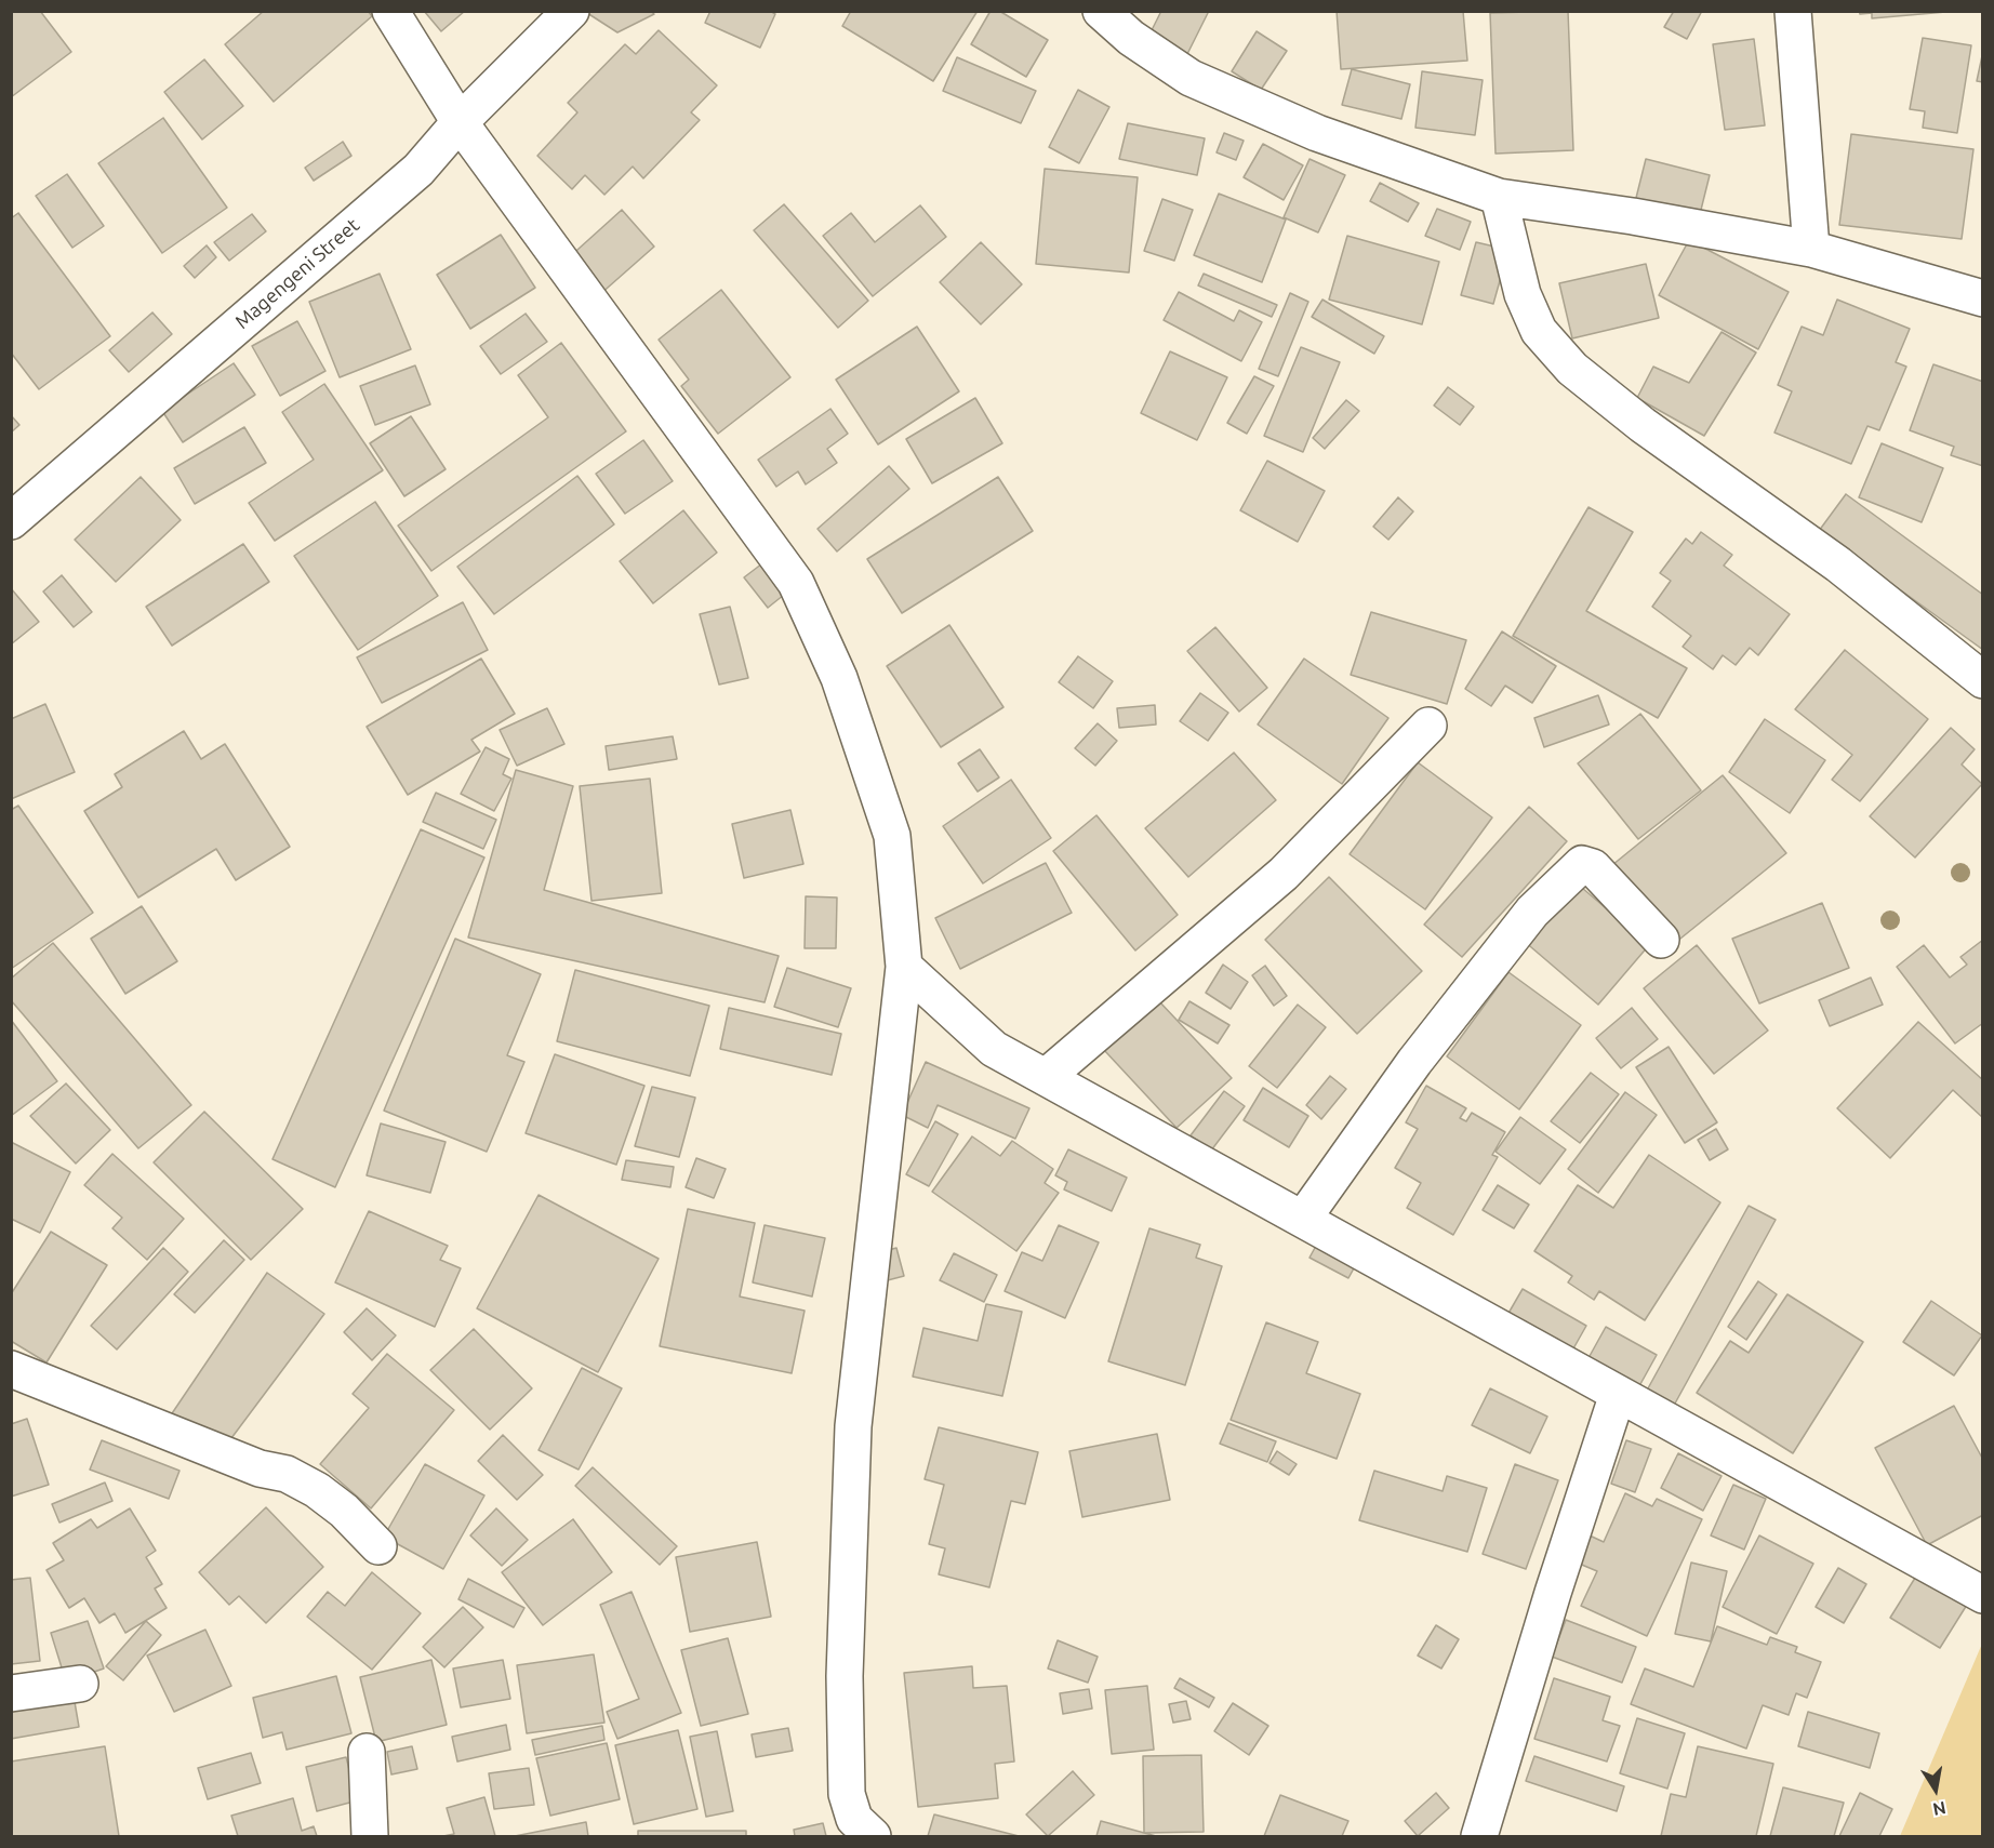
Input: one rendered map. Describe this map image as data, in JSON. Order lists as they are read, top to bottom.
{
  "streets": {
    "street": ["Magengeni Street"]
  },
  "north": "bottom"
}
